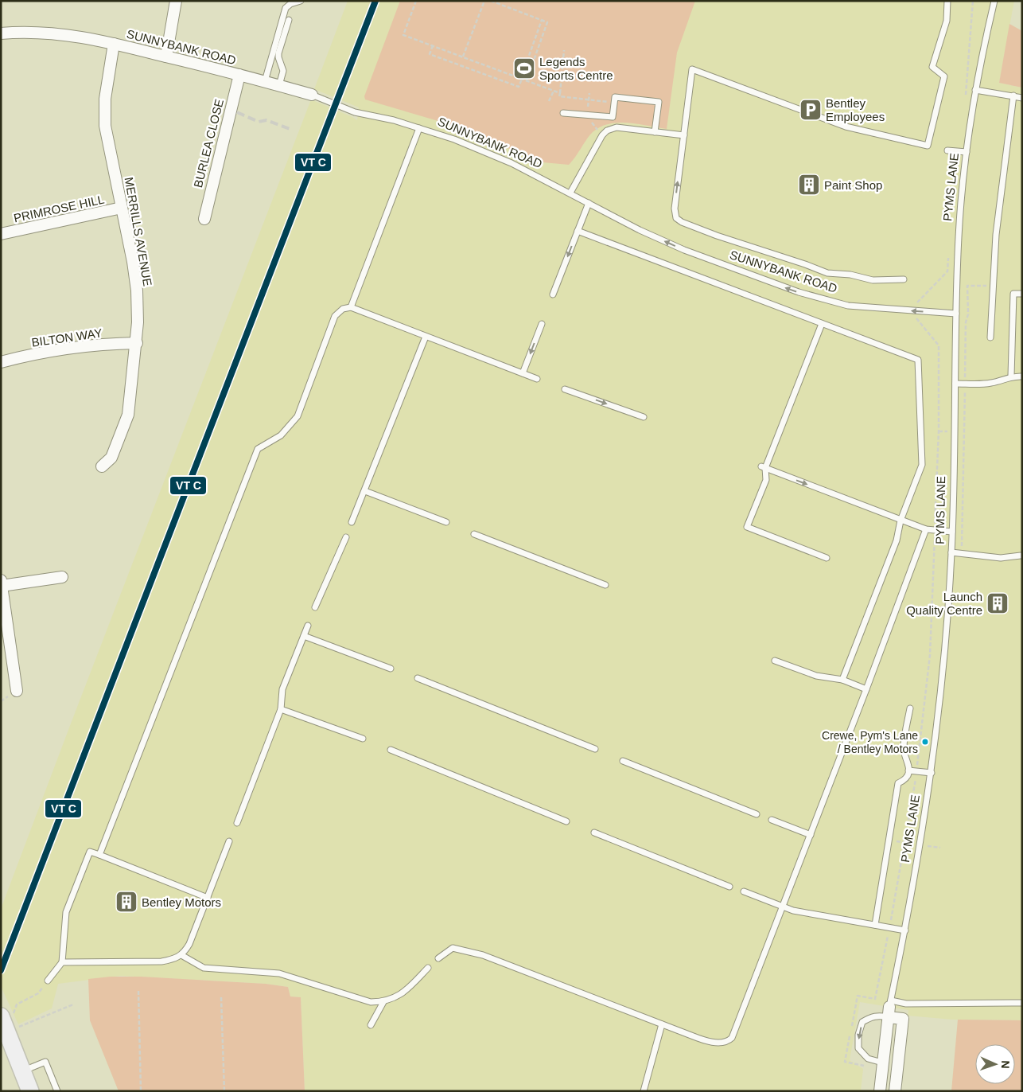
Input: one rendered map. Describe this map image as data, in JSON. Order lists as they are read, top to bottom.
{
  "streets": {
    "street": [
      "SUNNYBANK ROAD",
      "BURLEA CLOSE",
      "PYMS LANE",
      "PRIMROSE HILL",
      "MERRILLS AVENUE",
      "BILTON WAY"
    ]
  },
  "crossings": [
    ["SUNNYBANK ROAD", "BURLEA CLOSE"],
    ["SUNNYBANK ROAD", "PYMS LANE"],
    ["SUNNYBANK ROAD", "MERRILLS AVENUE"],
    ["PRIMROSE HILL", "MERRILLS AVENUE"],
    ["MERRILLS AVENUE", "BILTON WAY"]
  ],
  "one_way": ["SUNNYBANK ROAD"],
  "places": {
    "sports": ["Legends Sports Centre"],
    "parking": ["Bentley Employees"],
    "building": ["Paint Shop", "Launch Quality Centre", "Bentley Motors"],
    "other": ["Crewe, Pym's Lane / Bentley Motors"]
  },
  "north": "right"
}
